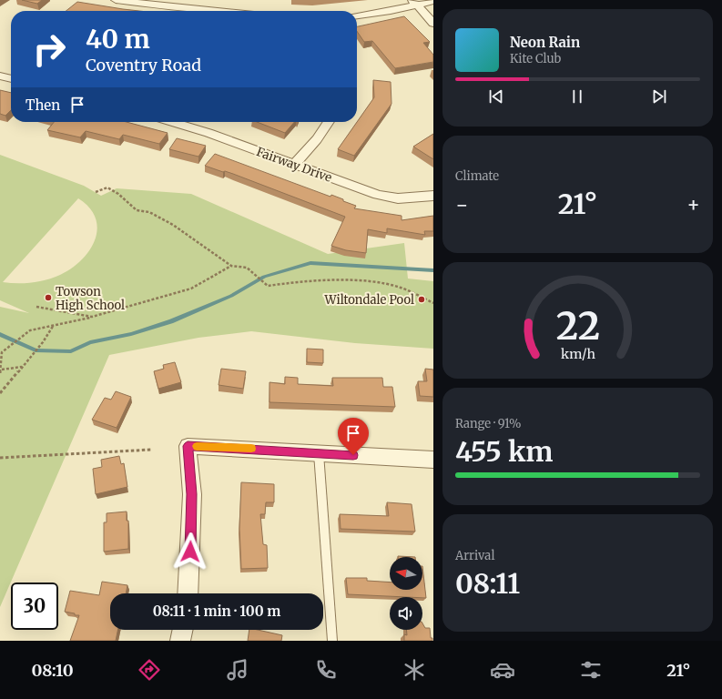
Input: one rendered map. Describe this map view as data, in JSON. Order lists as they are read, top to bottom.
{
  "streets": {
    "street": ["Fairway Drive"]
  },
  "places": ["Towson High School", "Wiltondale Pool"],
  "north": "left",
  "page": {
    "turn": ["40 m", "Coventry Road"],
    "song": ["Neon Rain", "Kite Club"],
    "then": "Then",
    "tile": [
      "Climate",
      ["Range · 91%", "455 km"],
      ["Arrival", "08:11"]
    ],
    "heat": ["−", "21°", "+"],
    "limit": "30",
    "trip": "08:11 · 1 min · 100 m",
    "tabs": ["08:10", "21°"],
    "gauge": ["22", "km/h"]
  }
}
